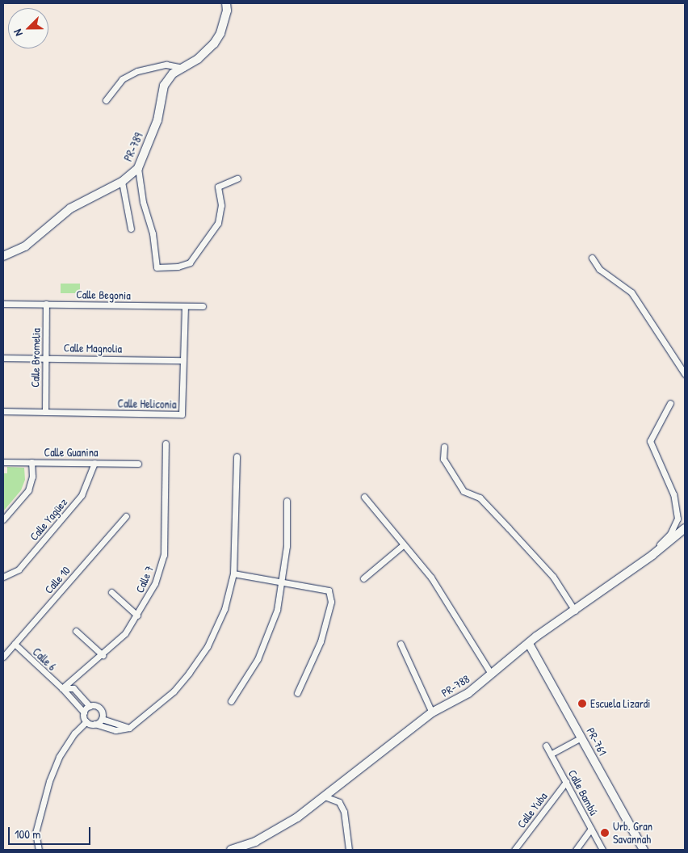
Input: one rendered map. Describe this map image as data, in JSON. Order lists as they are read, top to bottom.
{
  "streets": {
    "street": [
      "PR-789",
      "Calle Begonia",
      "Calle Magnolia",
      "Calle Bromelia",
      "Calle Heliconia",
      "Calle Guanina",
      "Calle Yagüez",
      "Calle 7",
      "Calle 10",
      "Calle 6",
      "PR-788",
      "PR-761",
      "Calle Bambú",
      "Calle Yuba"
    ]
  },
  "crossings": [
    ["Calle Begonia", "Calle Bromelia"],
    ["Calle Begonia", "Calle Heliconia"],
    ["Calle Magnolia", "Calle Bromelia"],
    ["Calle Magnolia", "Calle Heliconia"],
    ["Calle Bromelia", "Calle Heliconia"],
    ["Calle Guanina", "Calle Yagüez"],
    ["Calle 7", "Calle 6"],
    ["Calle 10", "Calle 6"],
    ["PR-788", "PR-761"],
    ["Calle Bambú", "Calle Yuba"]
  ],
  "places": ["Escuela Lizardi", "Urb. Gran Savannah"],
  "scale_bar": "100 m",
  "north": "bottom left"
}
